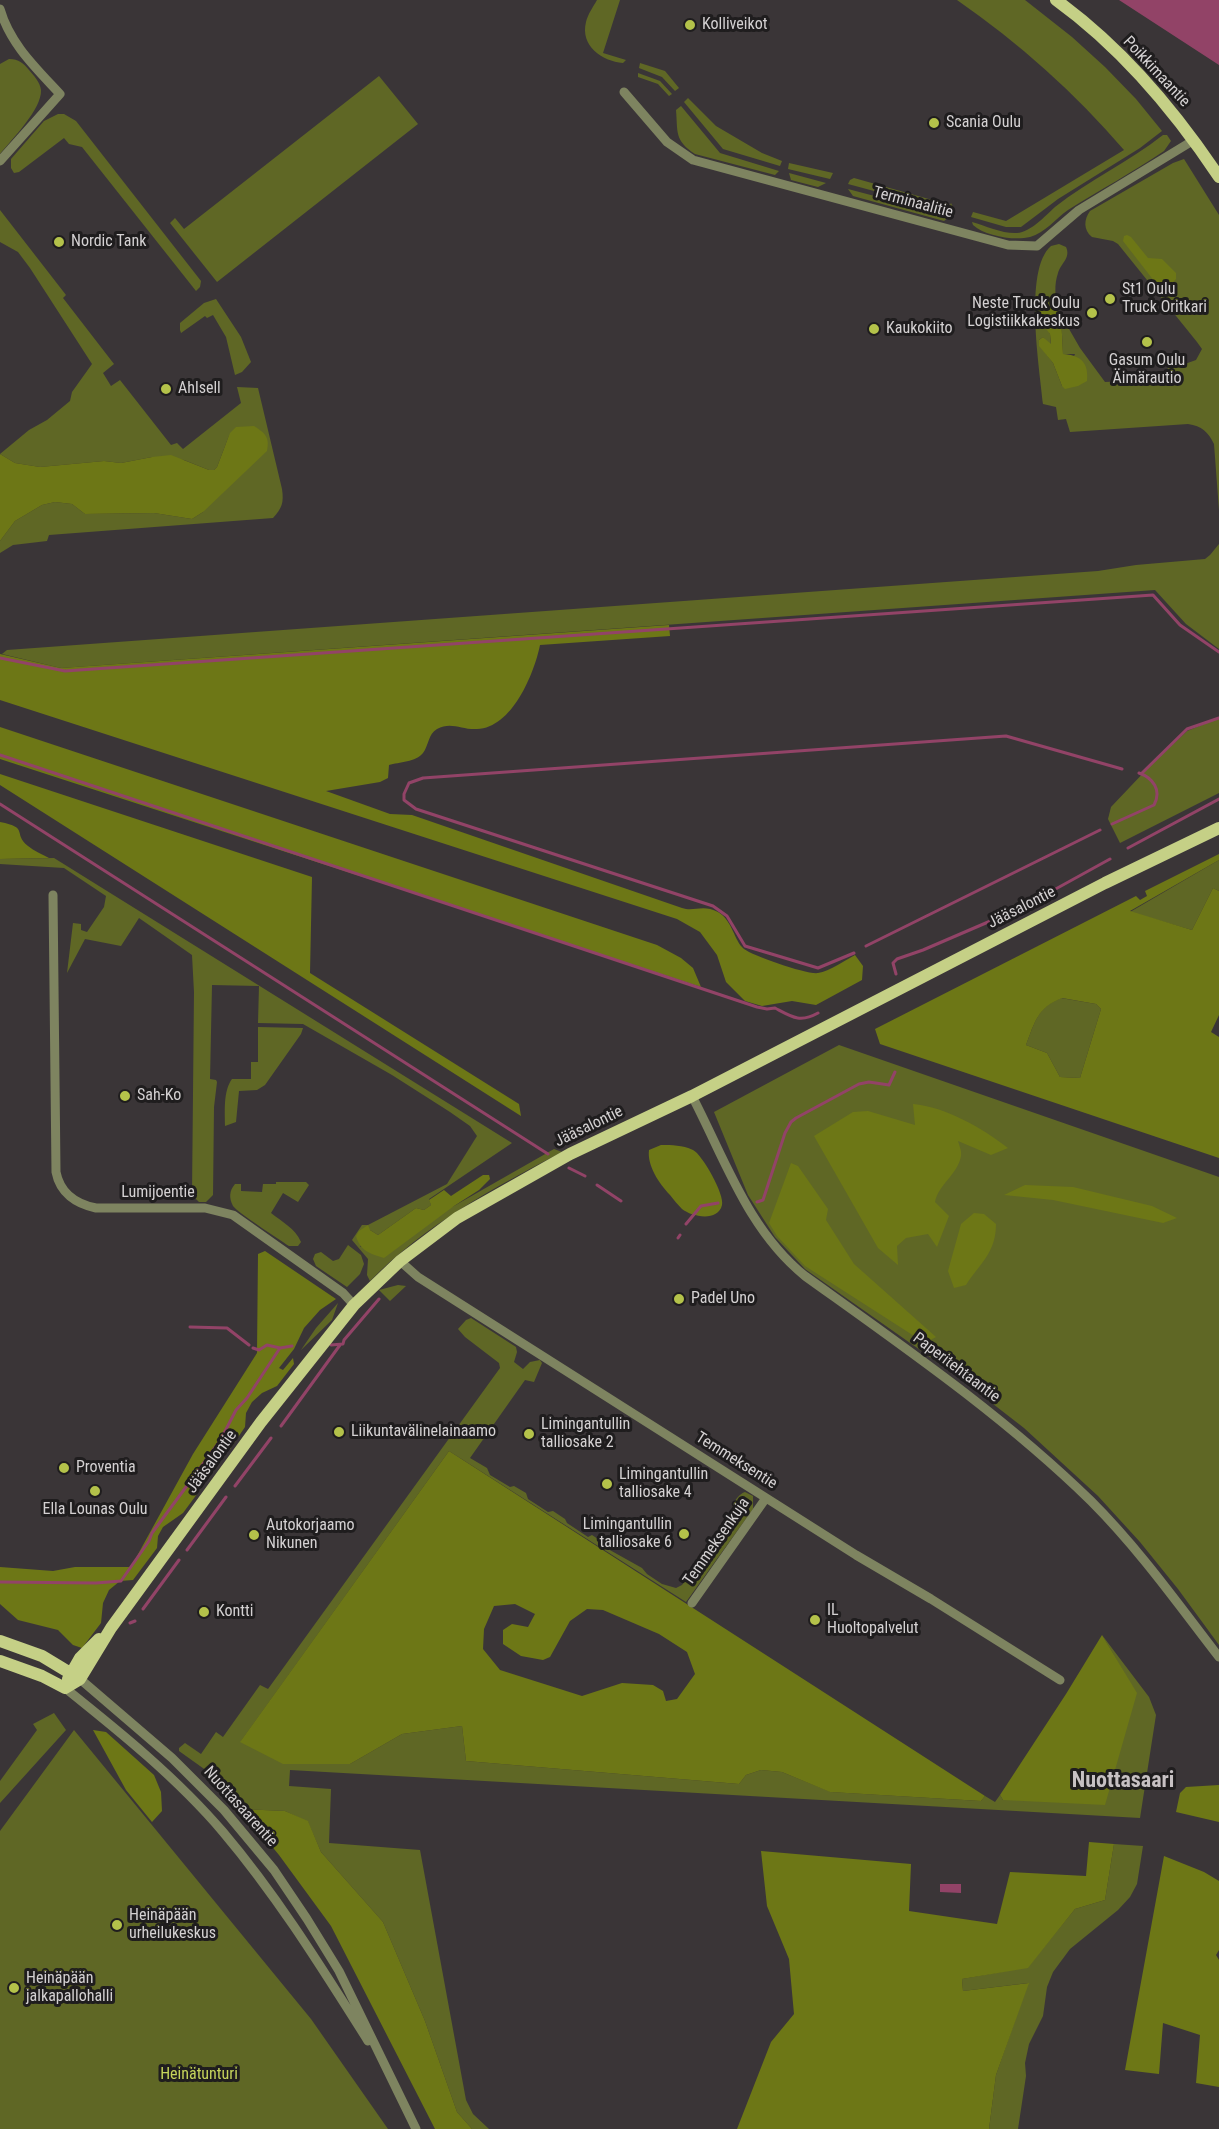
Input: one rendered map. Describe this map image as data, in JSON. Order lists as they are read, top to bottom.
{
  "streets": {
    "main road": ["Poikkimaantie", "Jääsalontie", "Nuottasaarentie"],
    "street": [
      "Terminaalitie",
      "Lumijoentie",
      "Paperitehtaantie",
      "Temmeksentie",
      "Temmeksenkuja"
    ]
  },
  "crossings": [
    ["Poikkimaantie", "Terminaalitie"],
    ["Jääsalontie", "Lumijoentie"],
    ["Jääsalontie", "Paperitehtaantie"],
    ["Jääsalontie", "Temmeksentie"],
    ["Jääsalontie", "Nuottasaarentie"],
    ["Temmeksentie", "Temmeksenkuja"]
  ],
  "districts": ["Nuottasaari"],
  "parks": ["Heinätunturi"],
  "places": [
    "Kolliveikot",
    "Scania Oulu",
    "Nordic Tank",
    "St1 Oulu Truck Oritkari",
    "Neste Truck Oulu Logistiikkakeskus",
    "Kaukokiito",
    "Gasum Oulu Äimärautio",
    "Ahlsell",
    "Sah-Ko",
    "Padel Uno",
    "Liikuntavälinelainaamo",
    "Limingantullin talliosake 2",
    "Proventia",
    "Limingantullin talliosake 4",
    "Ella Lounas Oulu",
    "Limingantullin talliosake 6",
    "Autokorjaamo Nikunen",
    "Kontti",
    "IL Huoltopalvelut",
    "Heinäpään urheilukeskus",
    "Heinäpään jalkapallohalli"
  ]
}
